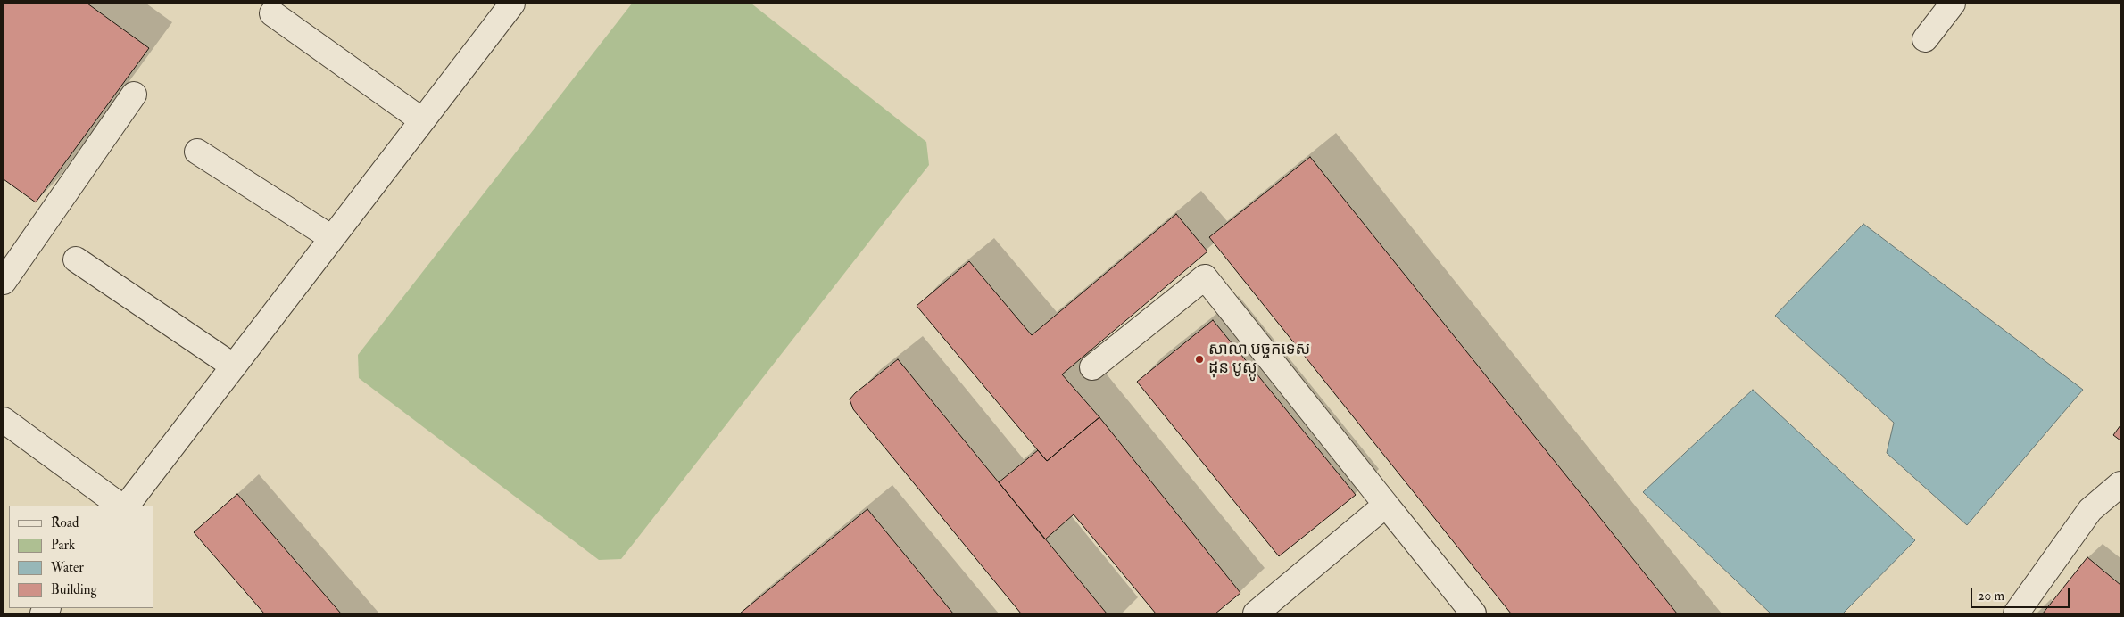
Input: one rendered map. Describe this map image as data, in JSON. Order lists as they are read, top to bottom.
{
  "places": ["សាលា បច្ចកទេស ដុន បូស្កូ"],
  "legend": [
    "Road",
    "Park",
    "Water",
    "Building"
  ],
  "scale_bar": "20 m"
}
